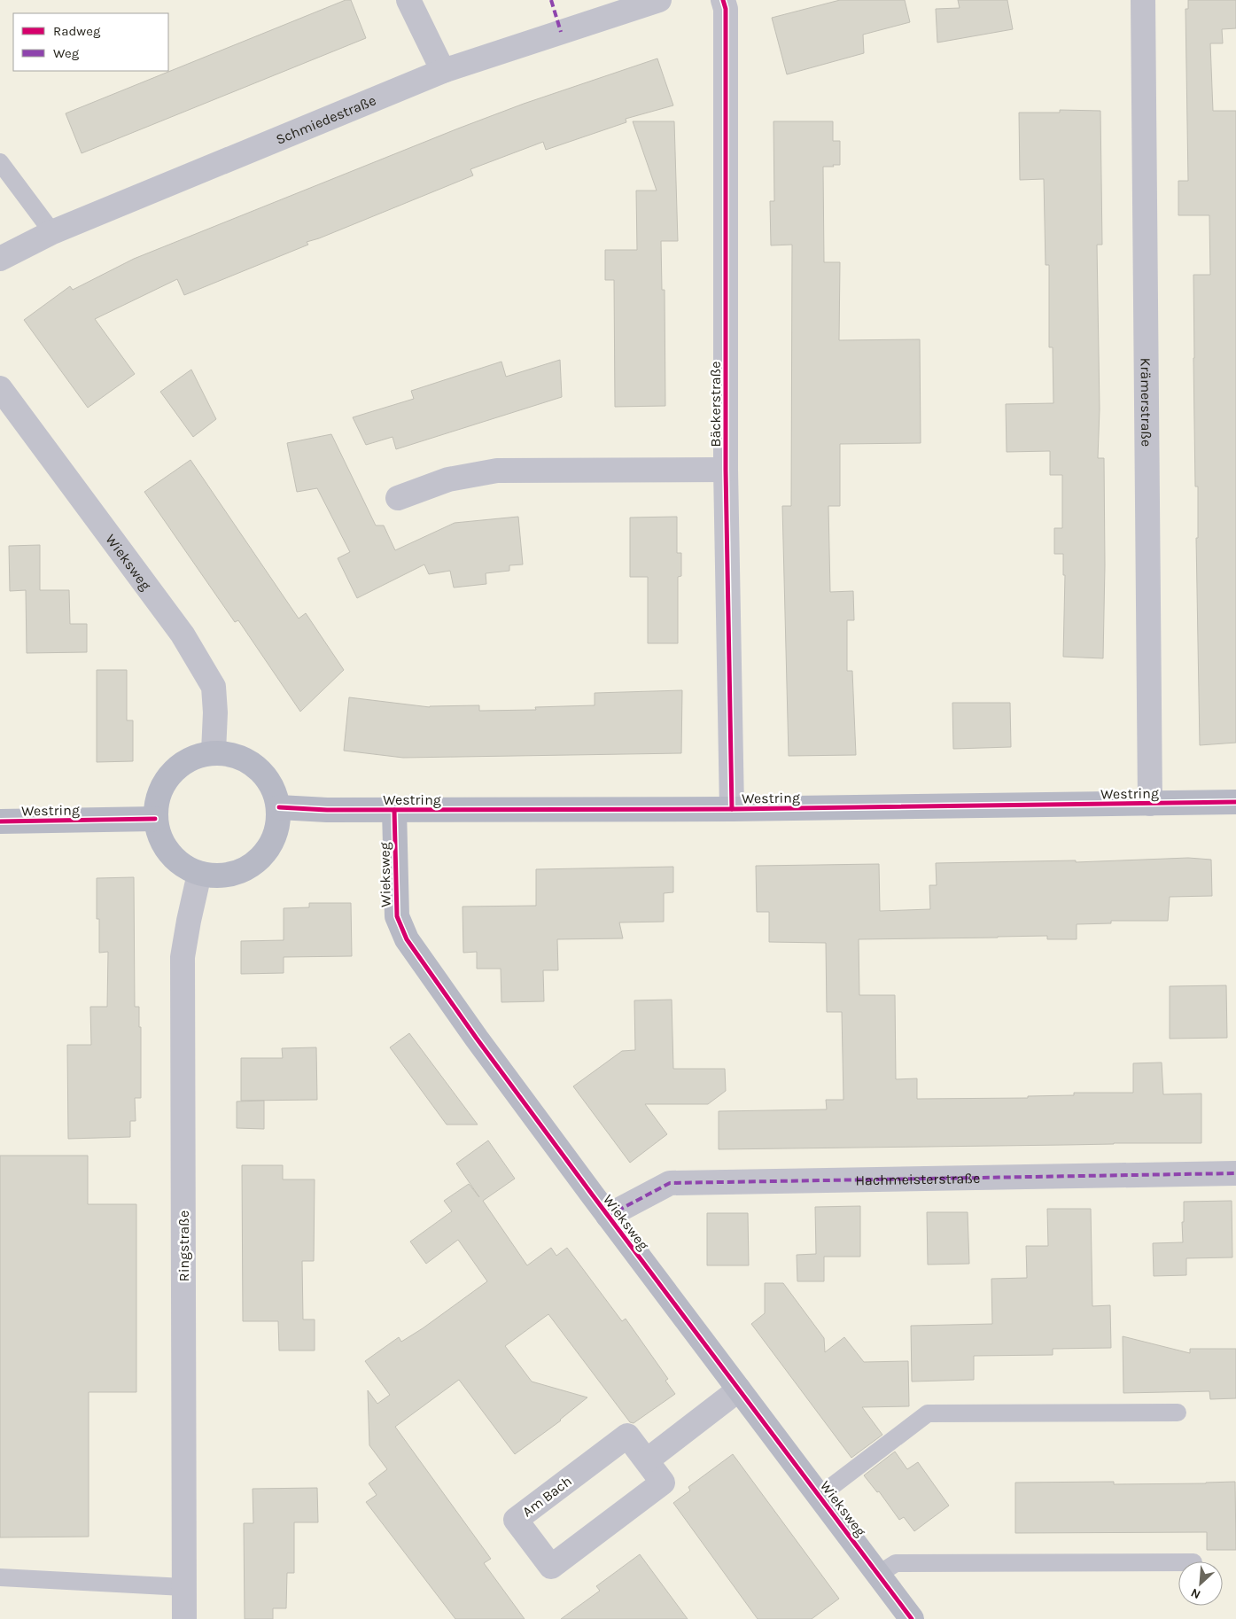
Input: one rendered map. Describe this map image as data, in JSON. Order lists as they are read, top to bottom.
{
  "streets": {
    "main road": ["Wieksweg", "Westring"],
    "street": [
      "Schmiedestraße",
      "Krämerstraße",
      "Bäckerstraße",
      "Hachmeisterstraße",
      "Ringstraße",
      "Am Bach"
    ]
  },
  "crossings": [
    ["Krämerstraße", "Westring"],
    ["Bäckerstraße", "Westring"],
    ["Wieksweg", "Westring"],
    ["Wieksweg", "Hachmeisterstraße"],
    ["Wieksweg", "Ringstraße"],
    ["Westring", "Ringstraße"]
  ],
  "legend": ["Radweg", "Weg"],
  "north": "bottom left"
}
